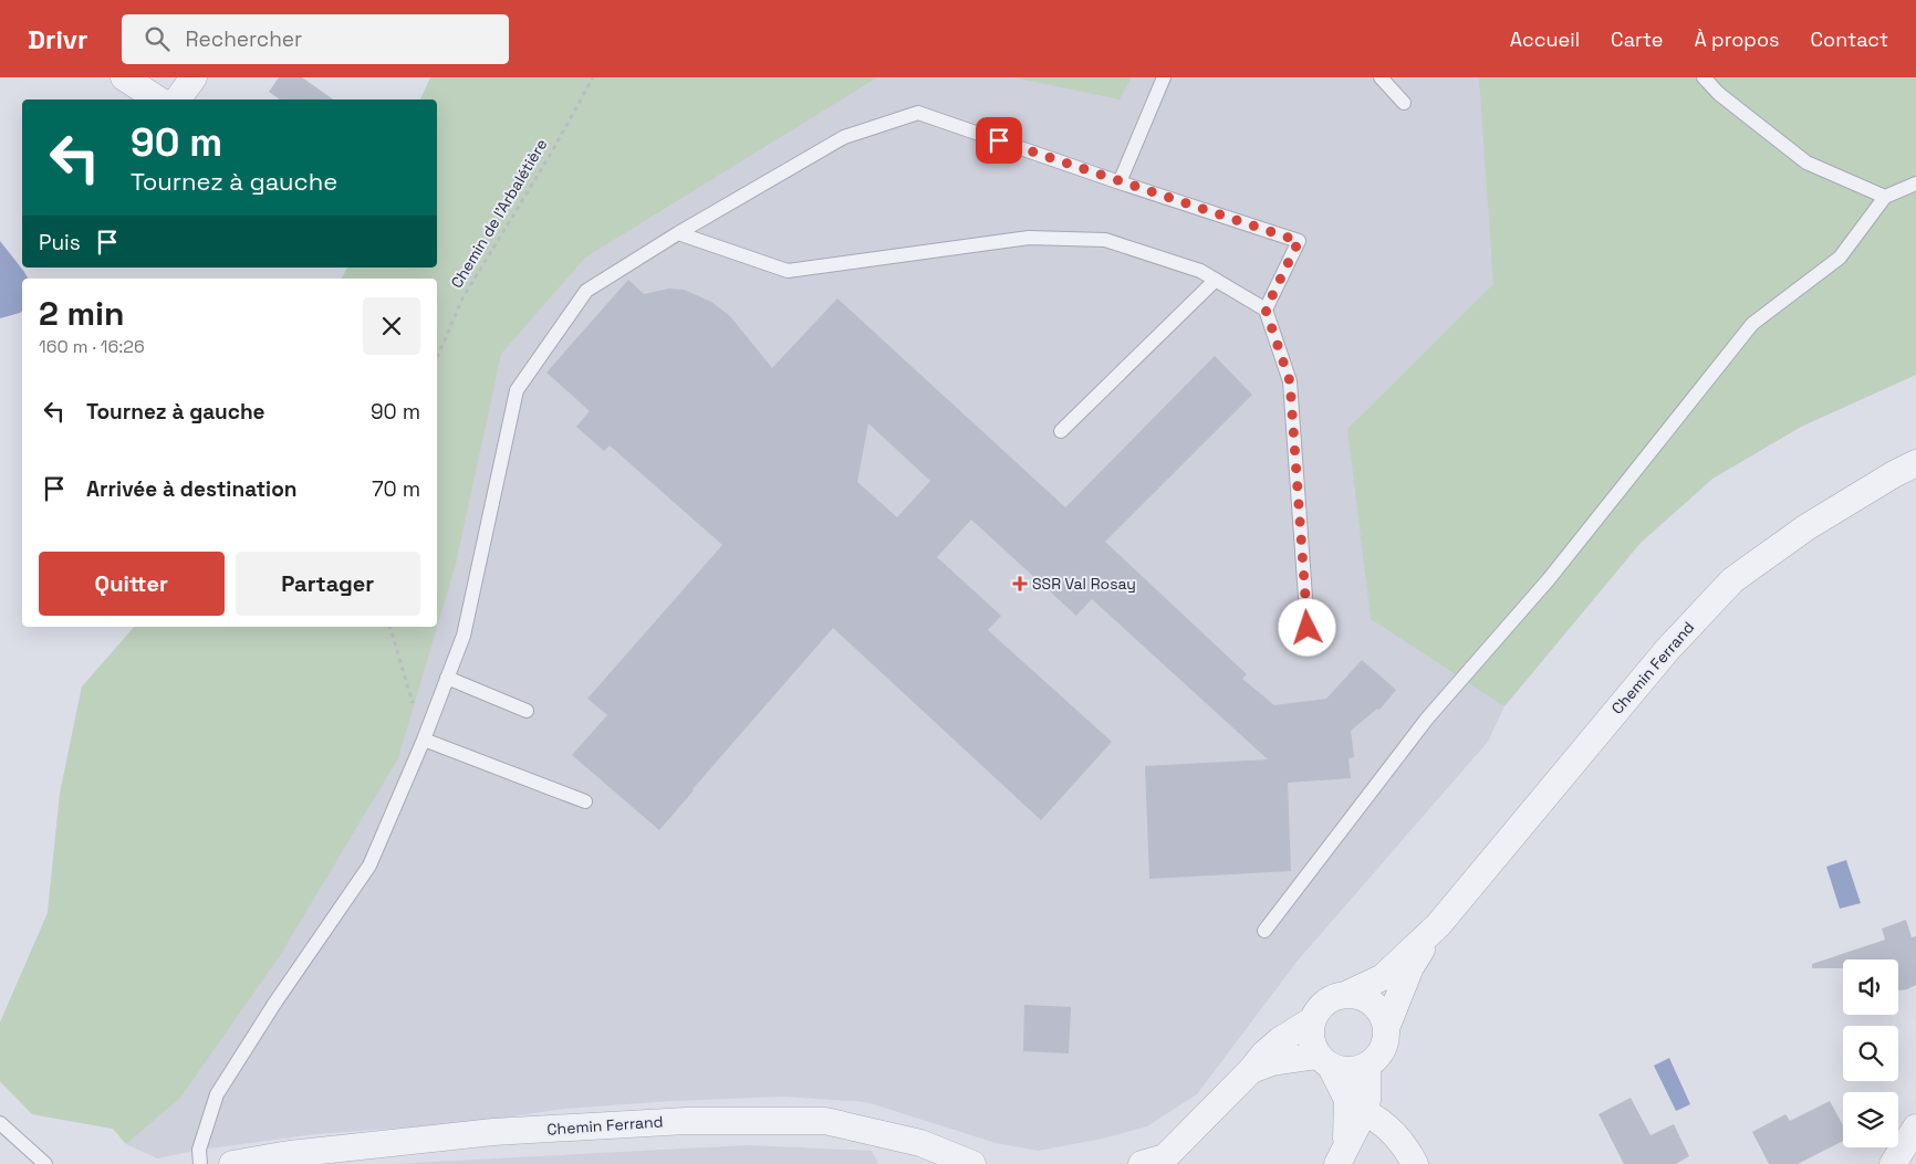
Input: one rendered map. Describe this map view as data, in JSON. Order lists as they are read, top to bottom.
{
  "streets": {
    "street": ["Chemin Ferrand"],
    "path": ["Chemin de l'Arbalétière"]
  },
  "places": {
    "health": ["SSR Val Rosay"]
  },
  "page": {
    "header": "Drivr",
    "search": "Rechercher",
    "nav": [
      "Accueil",
      "Carte",
      "À propos",
      "Contact"
    ],
    "turn": ["90 m", "Tournez à gauche"],
    "then": "Puis",
    "heading": ["2 min", "160 m · 16:26"],
    "list": [
      {
        "name": "Tournez à gauche",
        "value": "90 m"
      },
      {
        "name": "Arrivée à destination",
        "value": "70 m"
      }
    ],
    "buttons": ["Quitter", "Partager"]
  }
}
